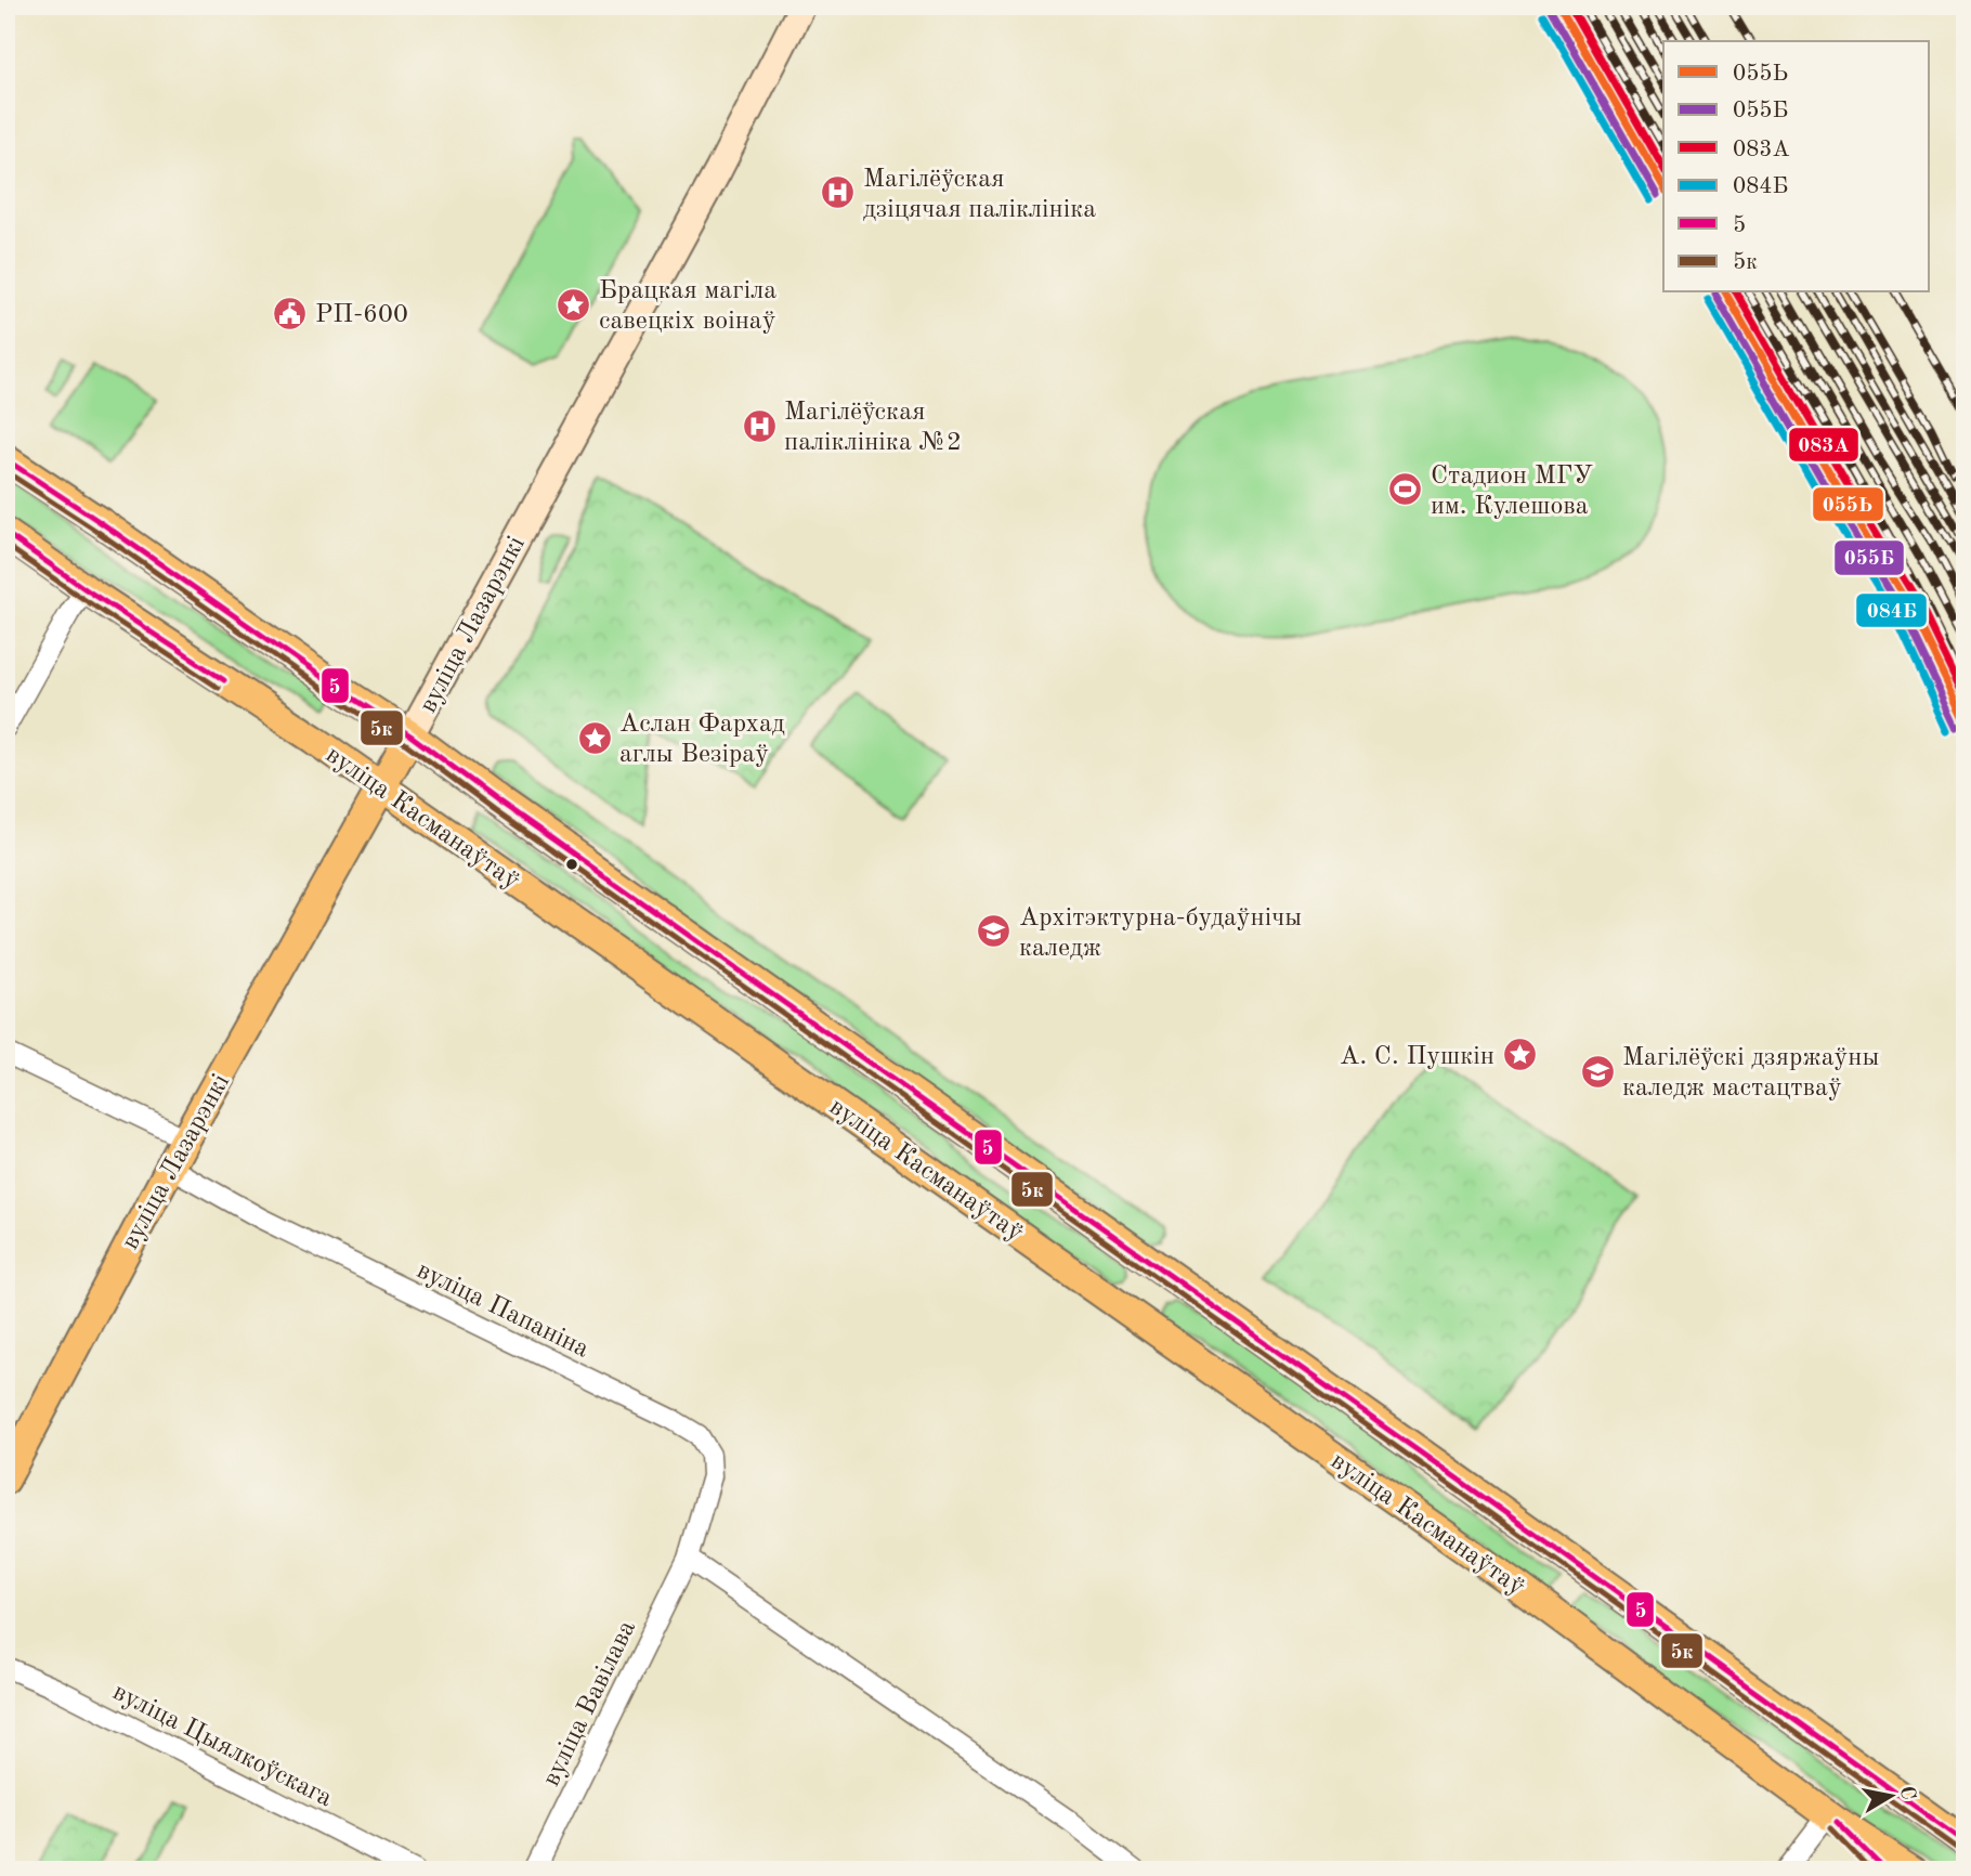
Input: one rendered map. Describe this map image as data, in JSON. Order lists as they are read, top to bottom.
{
  "streets": {
    "main road": ["вуліца Лазарэнкі", "вуліца Касманаўтаў"],
    "street": ["вуліца Папаніна", "вуліца Вавілава", "вуліца Цыялкоўскага"]
  },
  "crossings": [
    ["вуліца Лазарэнкі", "вуліца Касманаўтаў"],
    ["вуліца Лазарэнкі", "вуліца Папаніна"],
    ["вуліца Папаніна", "вуліца Вавілава"]
  ],
  "places": {
    "hospital": ["Магілёўская дзіцячая паліклініка", "Магілёўская паліклініка №2"],
    "place": ["Брацкая магіла савецкіх воінаў", "Аслан Фархад аглы Везіраў", "А. С. Пушкін"],
    "public building": ["РП-600"],
    "sports": ["Стадион МГУ им. Кулешова"],
    "school or university": ["Архітэктурна-будаўнічы каледж", "Магілёўскі дзяржаўны каледж мастацтваў"]
  },
  "lines": [
    "transit line 055Ь",
    "transit line 083А",
    "transit line 055Б",
    "transit line 084Б",
    "transit line 5",
    "transit line 5к"
  ],
  "legend": [
    "055Ь",
    "055Б",
    "083А",
    "084Б",
    "5",
    "5к"
  ],
  "north": "right"
}
